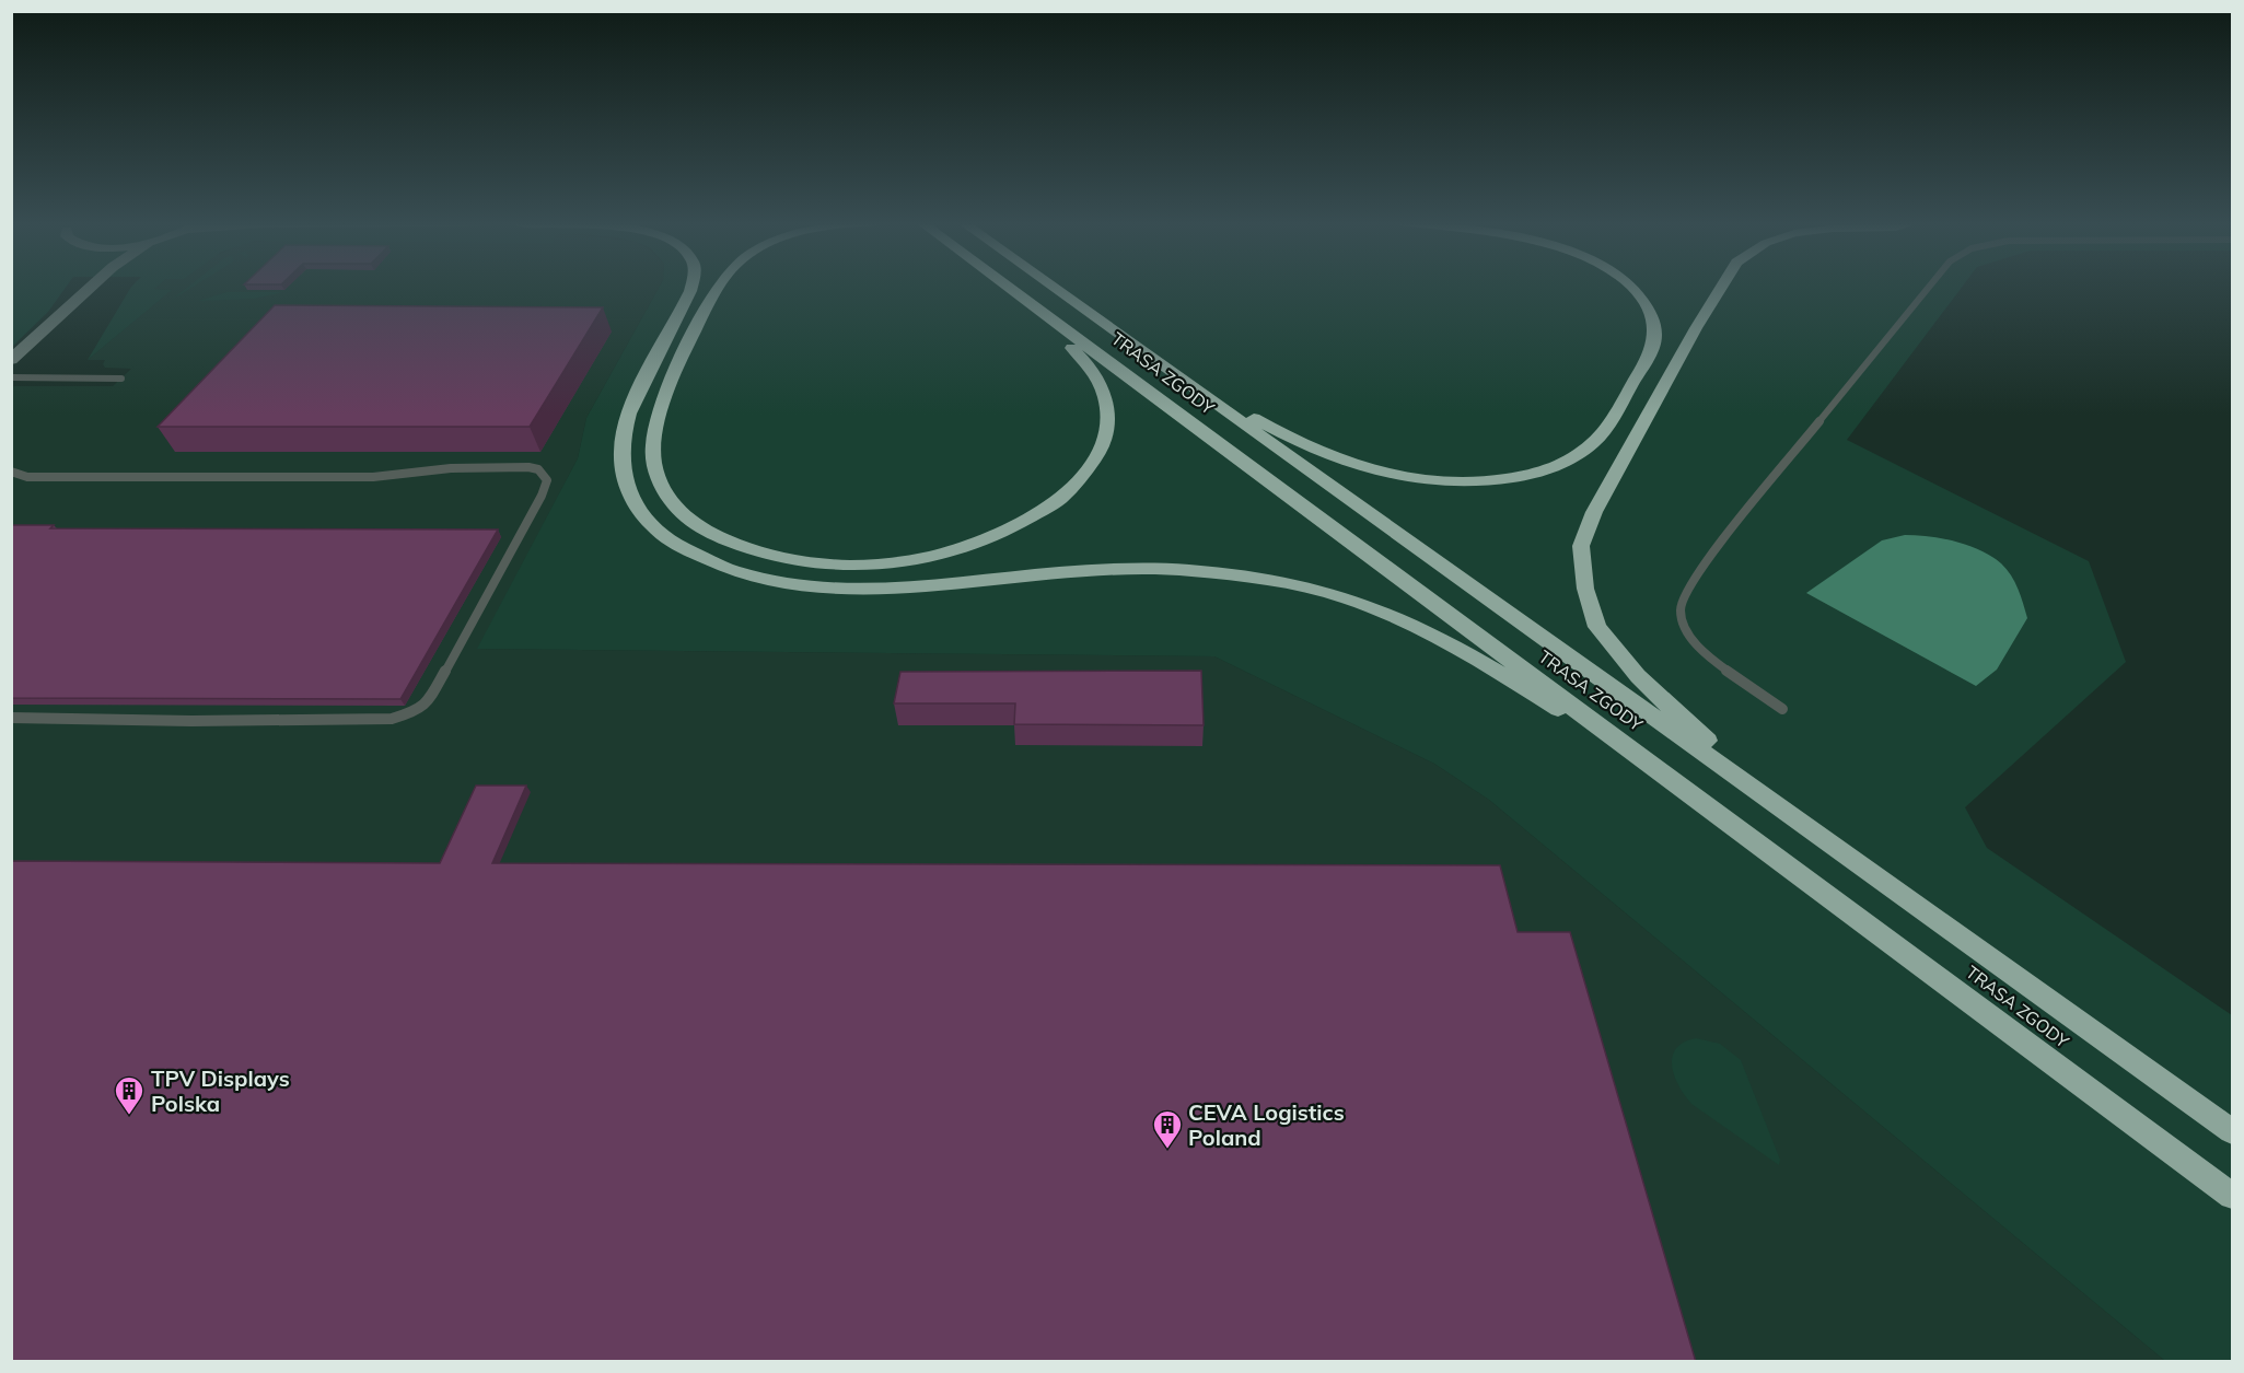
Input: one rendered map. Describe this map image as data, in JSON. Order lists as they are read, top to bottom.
{
  "streets": {
    "highway": ["TRASA ZGODY"]
  },
  "places": {
    "building": ["TPV Displays Polska", "CEVA Logistics Poland"]
  }
}
